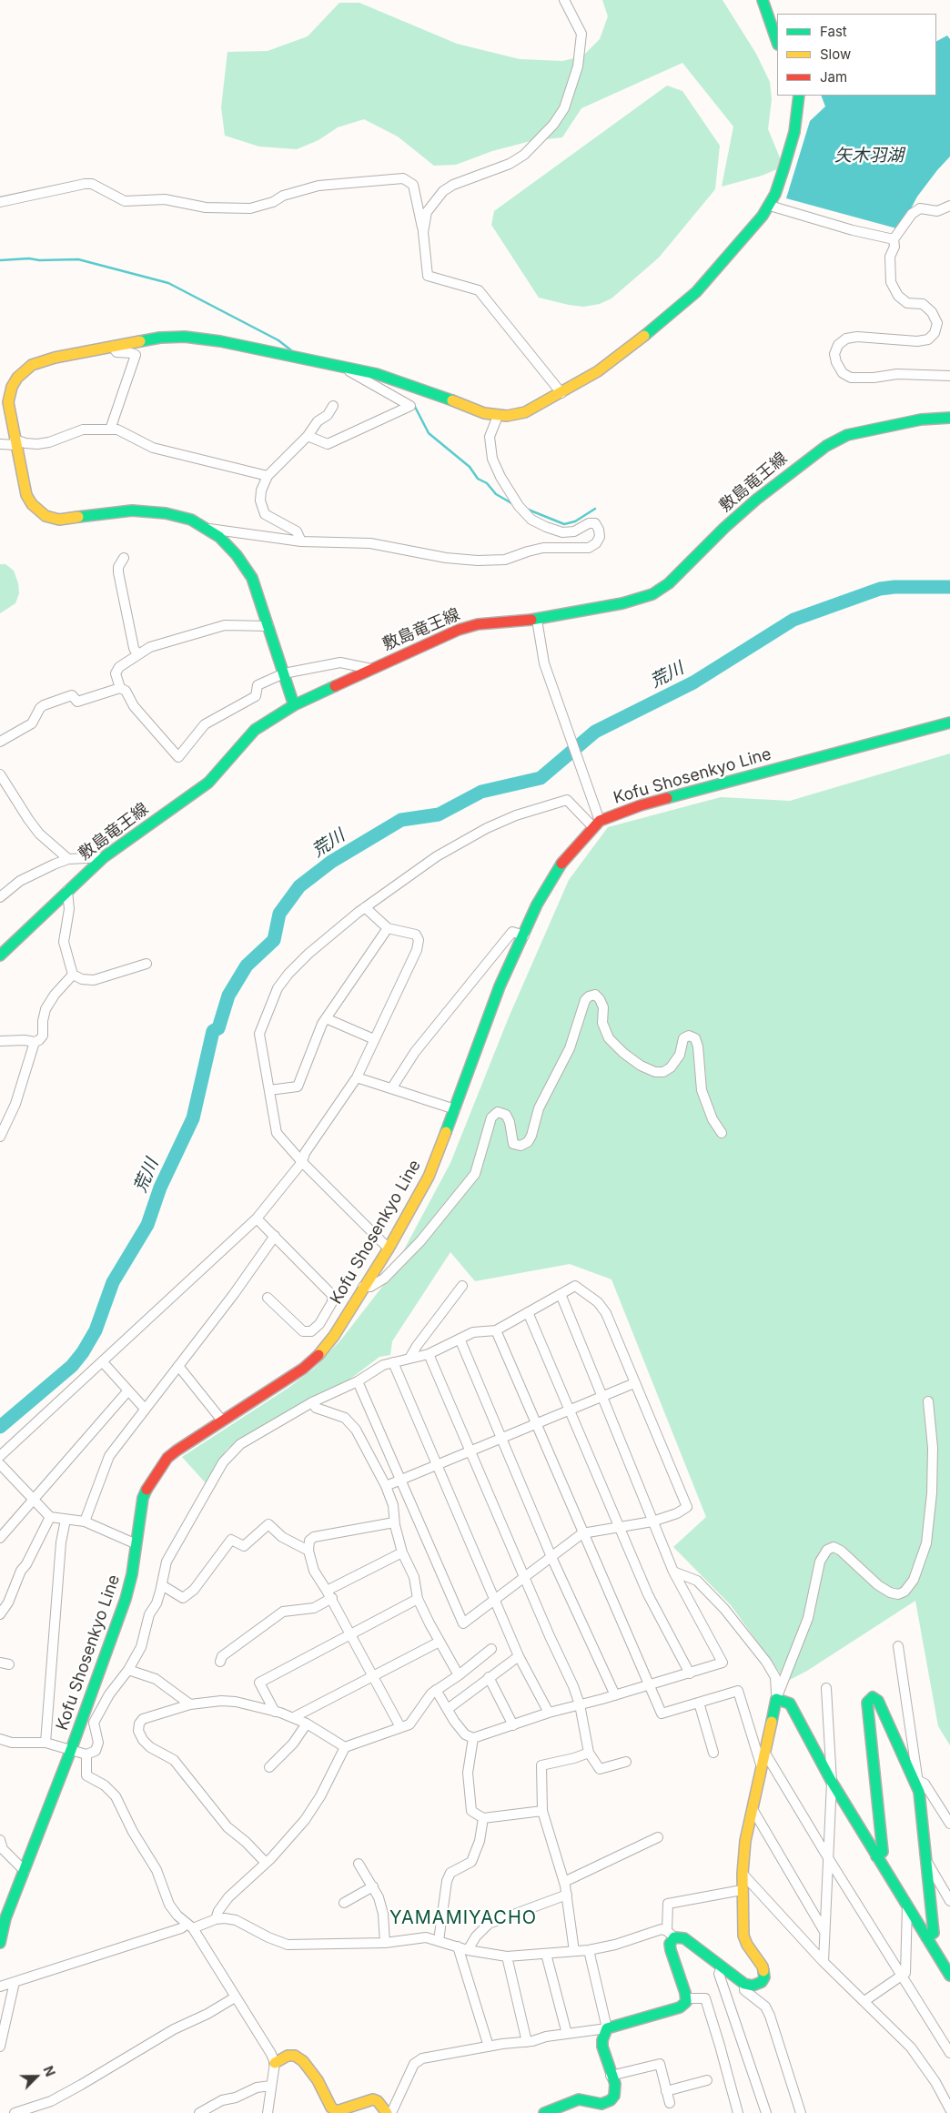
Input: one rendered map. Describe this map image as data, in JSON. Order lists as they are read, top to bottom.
{
  "streets": {
    "street": ["敷島竜王線", "Kofu Shosenkyo Line"]
  },
  "districts": ["YAMAMIYACHO"],
  "water": ["矢木羽湖", "荒川"],
  "legend": ["Fast", "Slow", "Jam"],
  "north": "top right"
}
